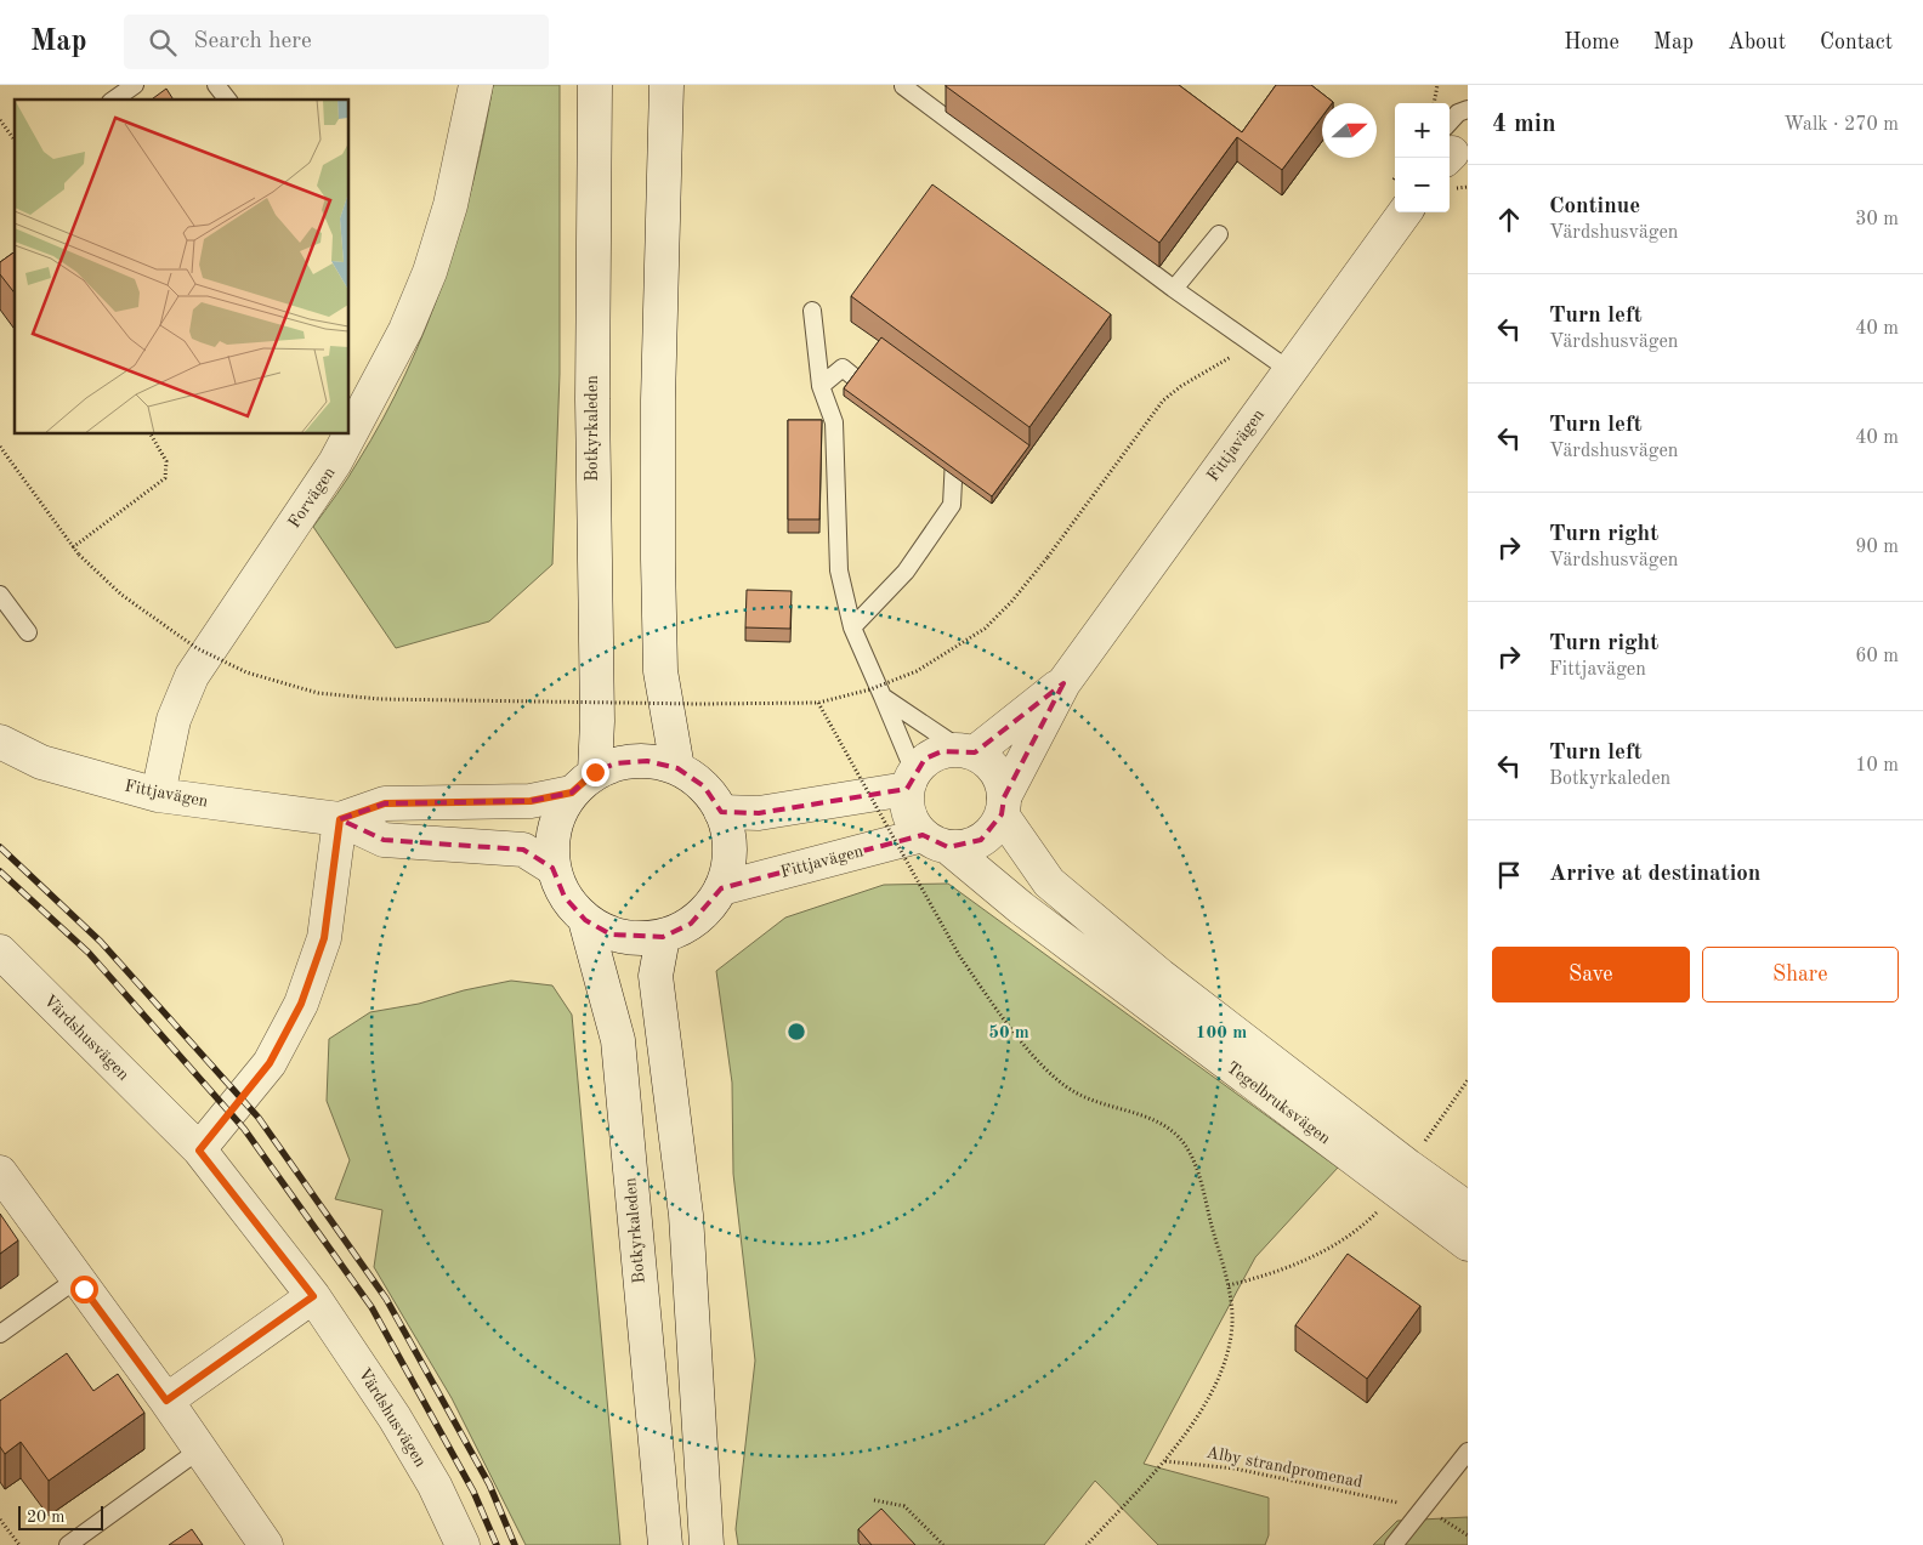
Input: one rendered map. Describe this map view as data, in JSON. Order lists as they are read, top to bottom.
{
  "streets": {
    "street": [
      "Botkyrkaleden",
      "Fittjavägen",
      "Forvägen",
      "Värdshusvägen",
      "Tegelbruksvägen"
    ],
    "path": ["Alby strandpromenad"]
  },
  "crossings": [
    ["Botkyrkaleden", "Fittjavägen"],
    ["Fittjavägen", "Forvägen"],
    ["Fittjavägen", "Tegelbruksvägen"]
  ],
  "scale_bar": "20 m",
  "north": "right",
  "page": {
    "header": "Map",
    "search": "Search here",
    "nav": [
      "Home",
      "Map",
      "About",
      "Contact"
    ],
    "heading": ["4 min", "Walk · 270 m"],
    "map_buttons": ["+", "−"],
    "list": [
      ["Continue", "Värdshusvägen", "30 m"],
      ["Turn left", "Värdshusvägen", "40 m"],
      ["Turn left", "Värdshusvägen", "40 m"],
      ["Turn right", "Värdshusvägen", "90 m"],
      ["Turn right", "Fittjavägen", "60 m"],
      ["Turn left", "Botkyrkaleden", "10 m"],
      "Arrive at destination"
    ],
    "buttons": ["Save", "Share"],
    "scale": "20 m"
  },
  "rings": ["50 m", "100 m"]
}
